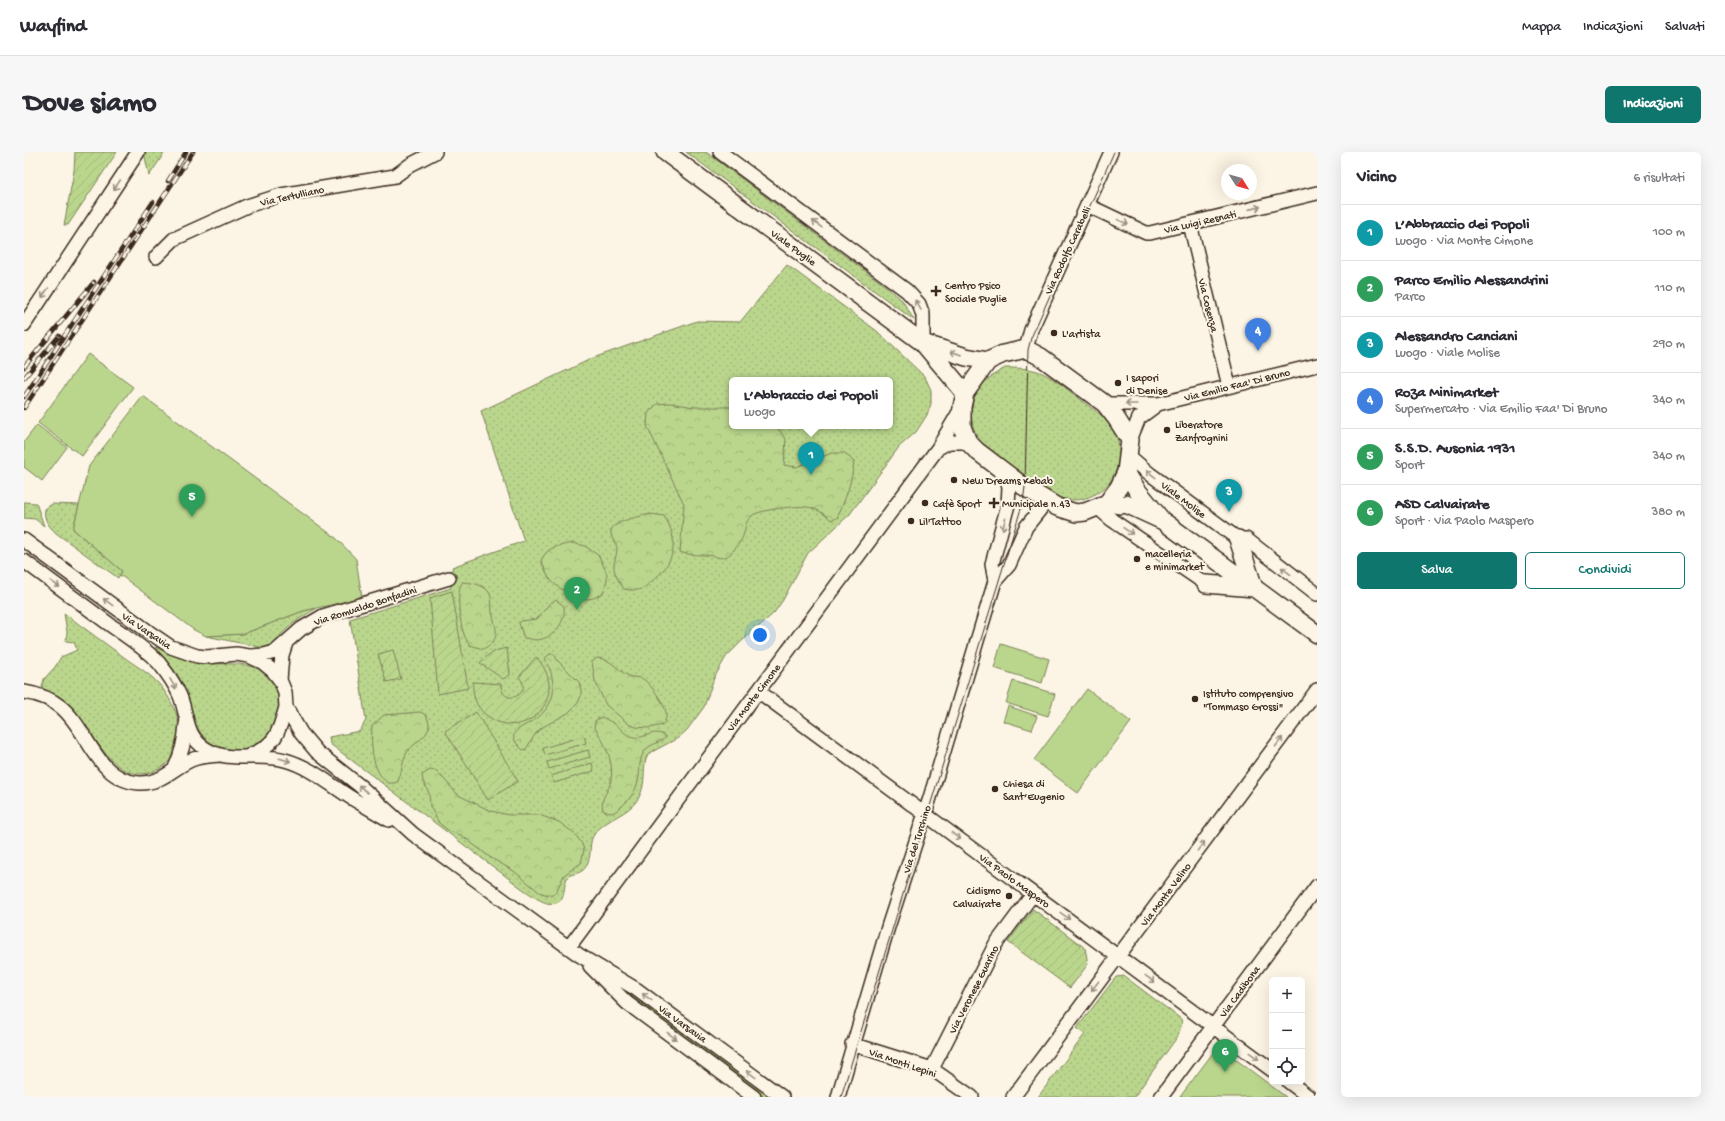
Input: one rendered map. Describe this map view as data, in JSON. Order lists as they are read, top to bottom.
{
  "streets": {
    "main road": ["Viale Puglie"],
    "street": [
      "Via Tertulliano",
      "Via Luigi Resnati",
      "Via Rodolfo Carabelli",
      "Via Cosenza",
      "Via Emilio Faa' Di Bruno",
      "Viale Molise",
      "Via Romualdo Bonfadini",
      "Via Varsavia",
      "Via Monte Cimone",
      "Via del Turchino",
      "Via Paolo Maspero",
      "Via Monte Velino",
      "Via Veronese Guarino",
      "Via Cadibona",
      "Via Monti Lepini"
    ]
  },
  "crossings": [
    ["Via Luigi Resnati", "Via Rodolfo Carabelli"],
    ["Via Luigi Resnati", "Via Cosenza"],
    ["Viale Puglie", "Via Monte Cimone"],
    ["Via Cosenza", "Via Emilio Faa' Di Bruno"],
    ["Via Emilio Faa' Di Bruno", "Viale Molise"],
    ["Via Romualdo Bonfadini", "Via Varsavia"],
    ["Via Varsavia", "Via Monte Cimone"],
    ["Via Monte Cimone", "Via Paolo Maspero"],
    ["Via del Turchino", "Via Paolo Maspero"],
    ["Via del Turchino", "Via Monti Lepini"],
    ["Via Paolo Maspero", "Via Monte Velino"],
    ["Via Paolo Maspero", "Via Veronese Guarino"],
    ["Via Paolo Maspero", "Via Cadibona"],
    ["Via Veronese Guarino", "Via Monti Lepini"]
  ],
  "one_way": ["Via Luigi Resnati", "Via Paolo Maspero"],
  "places": {
    "health": ["Centro Psico Sociale Puglie", "Municipale n.43"],
    "other": [
      "L'artista",
      "I sapori di Denise",
      "Liberatore Zanfrognini",
      "New Dreams Kebab",
      "Cafè Sport",
      "Lil'Tattoo",
      "macelleria e minimarket",
      "Istituto comprensivo \"Tommaso Grossi\"",
      "Chiesa di Sant’Eugenio",
      "Ciclismo Calvairate"
    ]
  },
  "north": "bottom right",
  "page": {
    "header": "Wayfind",
    "nav": ["Mappa", "Indicazioni", "Salvati"],
    "buttons": [
      "Indicazioni",
      ["Salva", "Condividi"]
    ],
    "title": "Dove siamo",
    "heading": ["Vicino", "6 risultati"],
    "list": [
      {
        "mark": "1",
        "name": "L’Abbraccio dei Popoli",
        "note": "Luogo · Via Monte Cimone",
        "value": "100 m"
      },
      {
        "mark": "2",
        "name": "Parco Emilio Alessandrini",
        "note": "Parco",
        "value": "110 m"
      },
      {
        "mark": "3",
        "name": "Alessandro Canciani",
        "note": "Luogo · Viale Molise",
        "value": "290 m"
      },
      {
        "mark": "4",
        "name": "Roza Minimarket",
        "note": "Supermercato · Via Emilio Faa' Di Bruno",
        "value": "340 m"
      },
      {
        "mark": "5",
        "name": "S.S.D. Ausonia 1931",
        "note": "Sport",
        "value": "340 m"
      },
      {
        "mark": "6",
        "name": "ASD Calvairate",
        "note": "Sport · Via Paolo Maspero",
        "value": "380 m"
      }
    ],
    "pins": [
      "4",
      "1",
      "3",
      "5",
      "2",
      "6"
    ],
    "popup": ["L’Abbraccio dei Popoli", "Luogo"],
    "map_buttons": ["+", "−"]
  }
}
